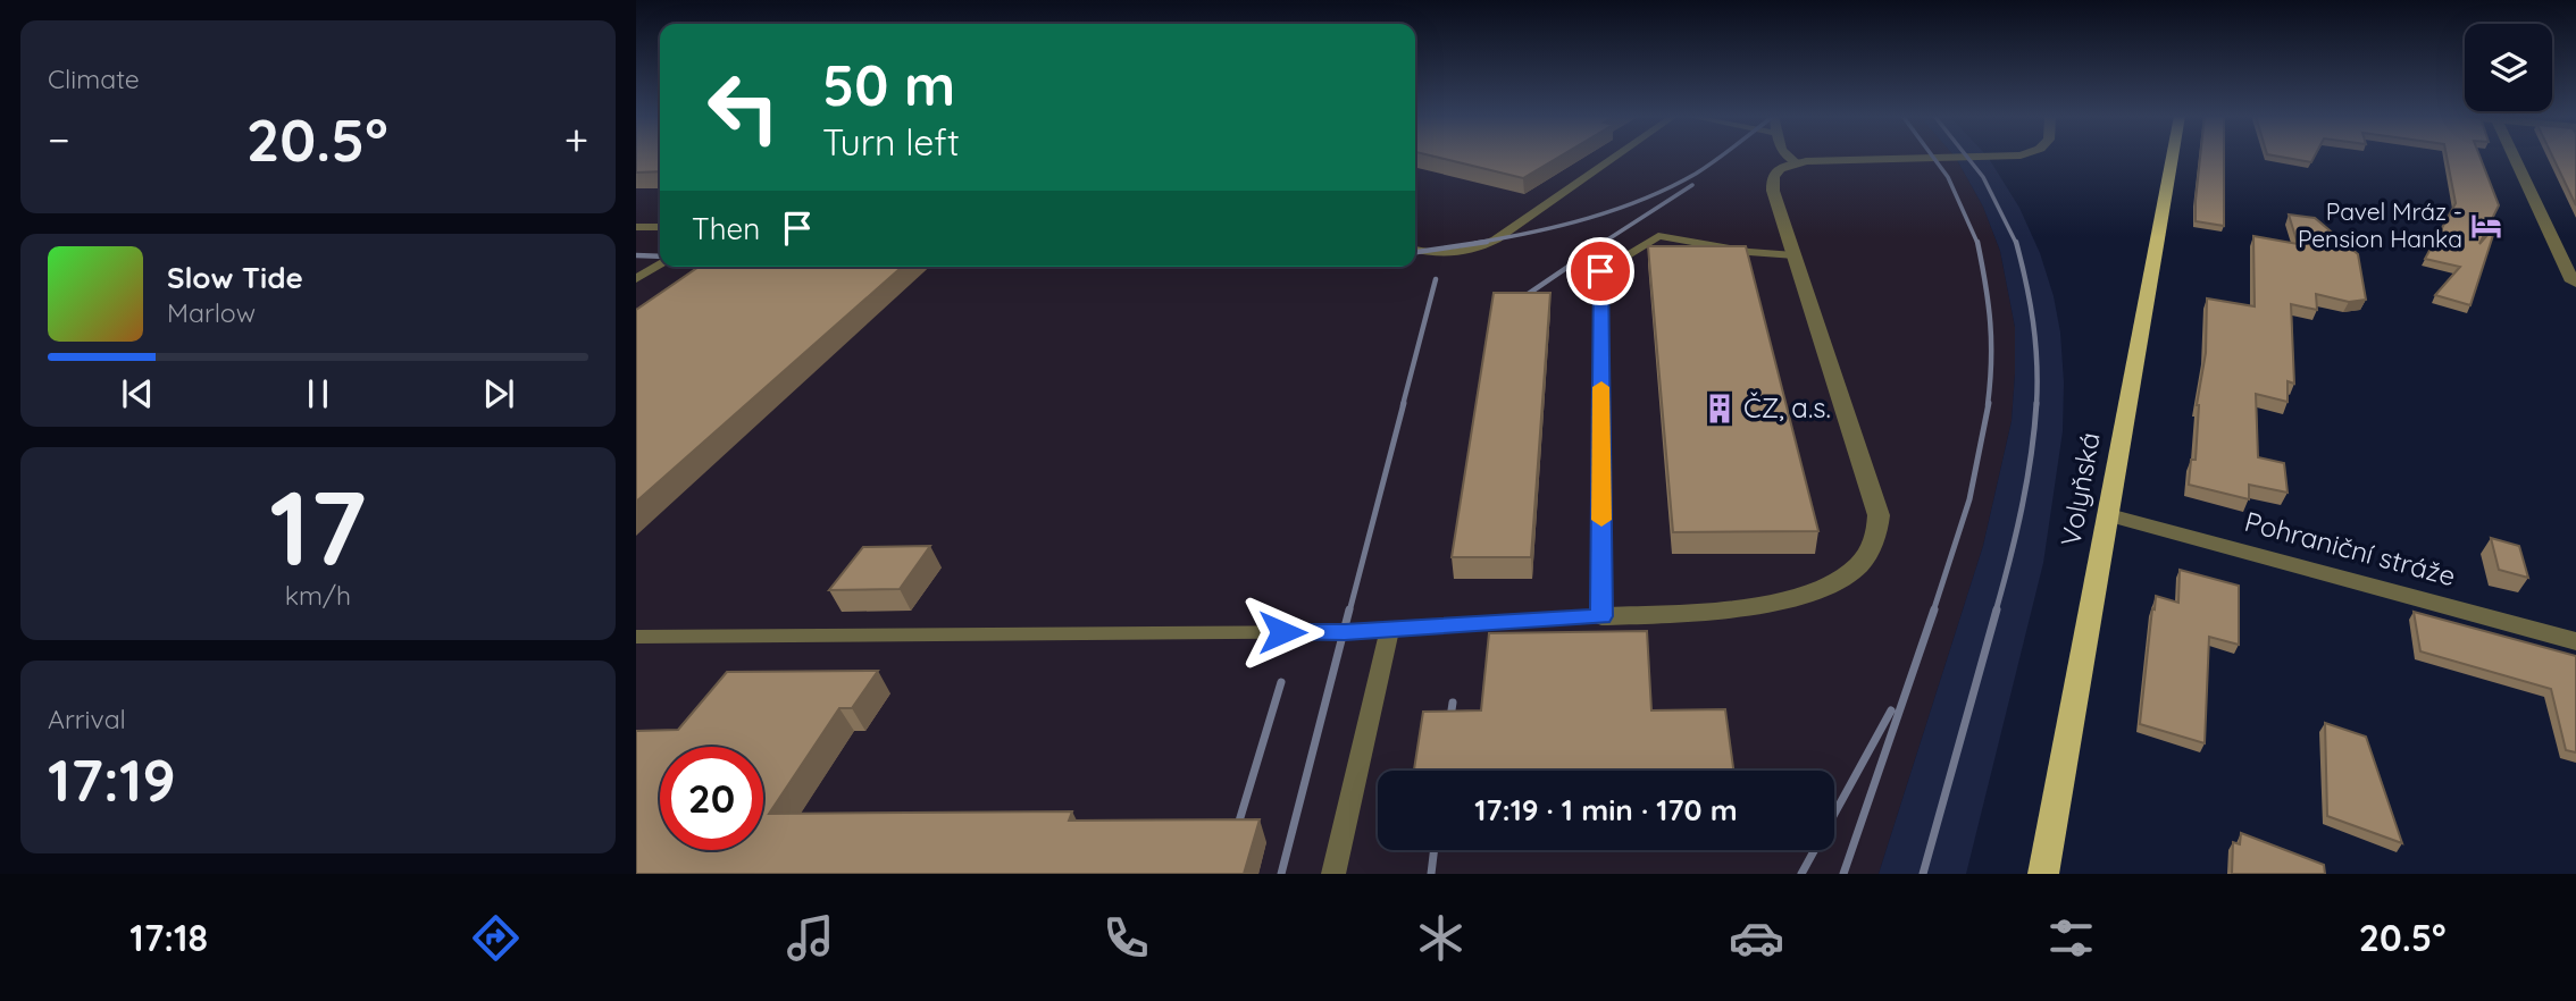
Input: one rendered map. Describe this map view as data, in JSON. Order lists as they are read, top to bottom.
{
  "streets": {
    "main road": ["Volyňská"],
    "street": ["Pohraniční stráže"]
  },
  "crossings": [
    ["Volyňská", "Pohraniční stráže"]
  ],
  "places": {
    "hotel": ["Pavel Mráz - Pension Hanka"],
    "building": ["ČZ, a.s."]
  },
  "page": {
    "tile": [
      "Climate",
      ["17", "km/h"],
      ["Arrival", "17:19"]
    ],
    "turn": ["50 m", "Turn left"],
    "heat": ["−", "20.5°", "+"],
    "then": "Then",
    "song": ["Slow Tide", "Marlow"],
    "limit": "20",
    "trip": "17:19 · 1 min · 170 m",
    "tabs": ["17:18", "20.5°"]
  }
}
